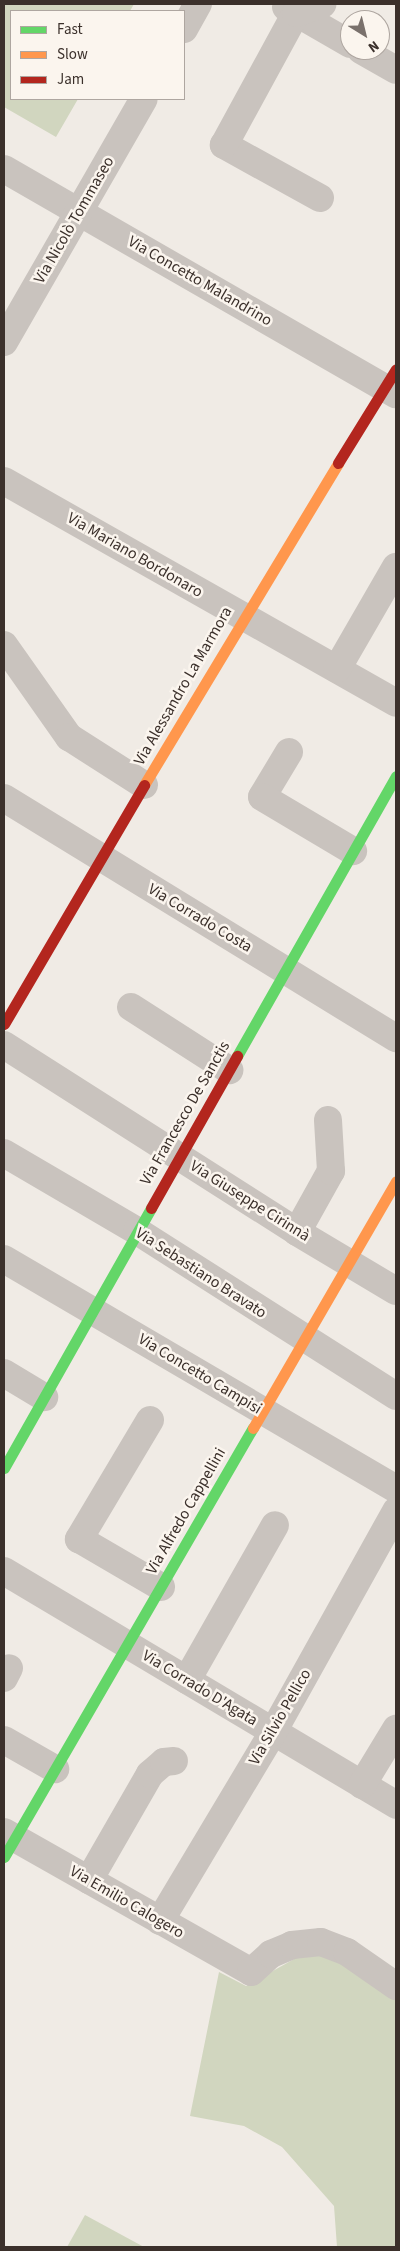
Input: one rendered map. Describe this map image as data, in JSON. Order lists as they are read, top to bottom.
{
  "streets": {
    "street": [
      "Via Nicolò Tommaseo",
      "Via Concetto Malandrino",
      "Via Mariano Bordonaro",
      "Via Alessandro La Marmora",
      "Via Corrado Costa",
      "Via Francesco De Sanctis",
      "Via Giuseppe Cirinnà",
      "Via Sebastiano Bravato",
      "Via Concetto Campisi",
      "Via Alfredo Cappellini",
      "Via Corrado D'Agata",
      "Via Silvio Pellico",
      "Via Emilio Calogero"
    ]
  },
  "crossings": [
    ["Via Nicolò Tommaseo", "Via Concetto Malandrino"],
    ["Via Concetto Malandrino", "Via Alessandro La Marmora"],
    ["Via Mariano Bordonaro", "Via Alessandro La Marmora"],
    ["Via Alessandro La Marmora", "Via Corrado Costa"],
    ["Via Corrado Costa", "Via Francesco De Sanctis"],
    ["Via Francesco De Sanctis", "Via Giuseppe Cirinnà"],
    ["Via Francesco De Sanctis", "Via Sebastiano Bravato"],
    ["Via Francesco De Sanctis", "Via Concetto Campisi"],
    ["Via Giuseppe Cirinnà", "Via Alfredo Cappellini"],
    ["Via Sebastiano Bravato", "Via Alfredo Cappellini"],
    ["Via Concetto Campisi", "Via Alfredo Cappellini"],
    ["Via Alfredo Cappellini", "Via Corrado D'Agata"],
    ["Via Alfredo Cappellini", "Via Emilio Calogero"],
    ["Via Corrado D'Agata", "Via Silvio Pellico"],
    ["Via Silvio Pellico", "Via Emilio Calogero"]
  ],
  "legend": ["Fast", "Slow", "Jam"],
  "north": "bottom right"
}
